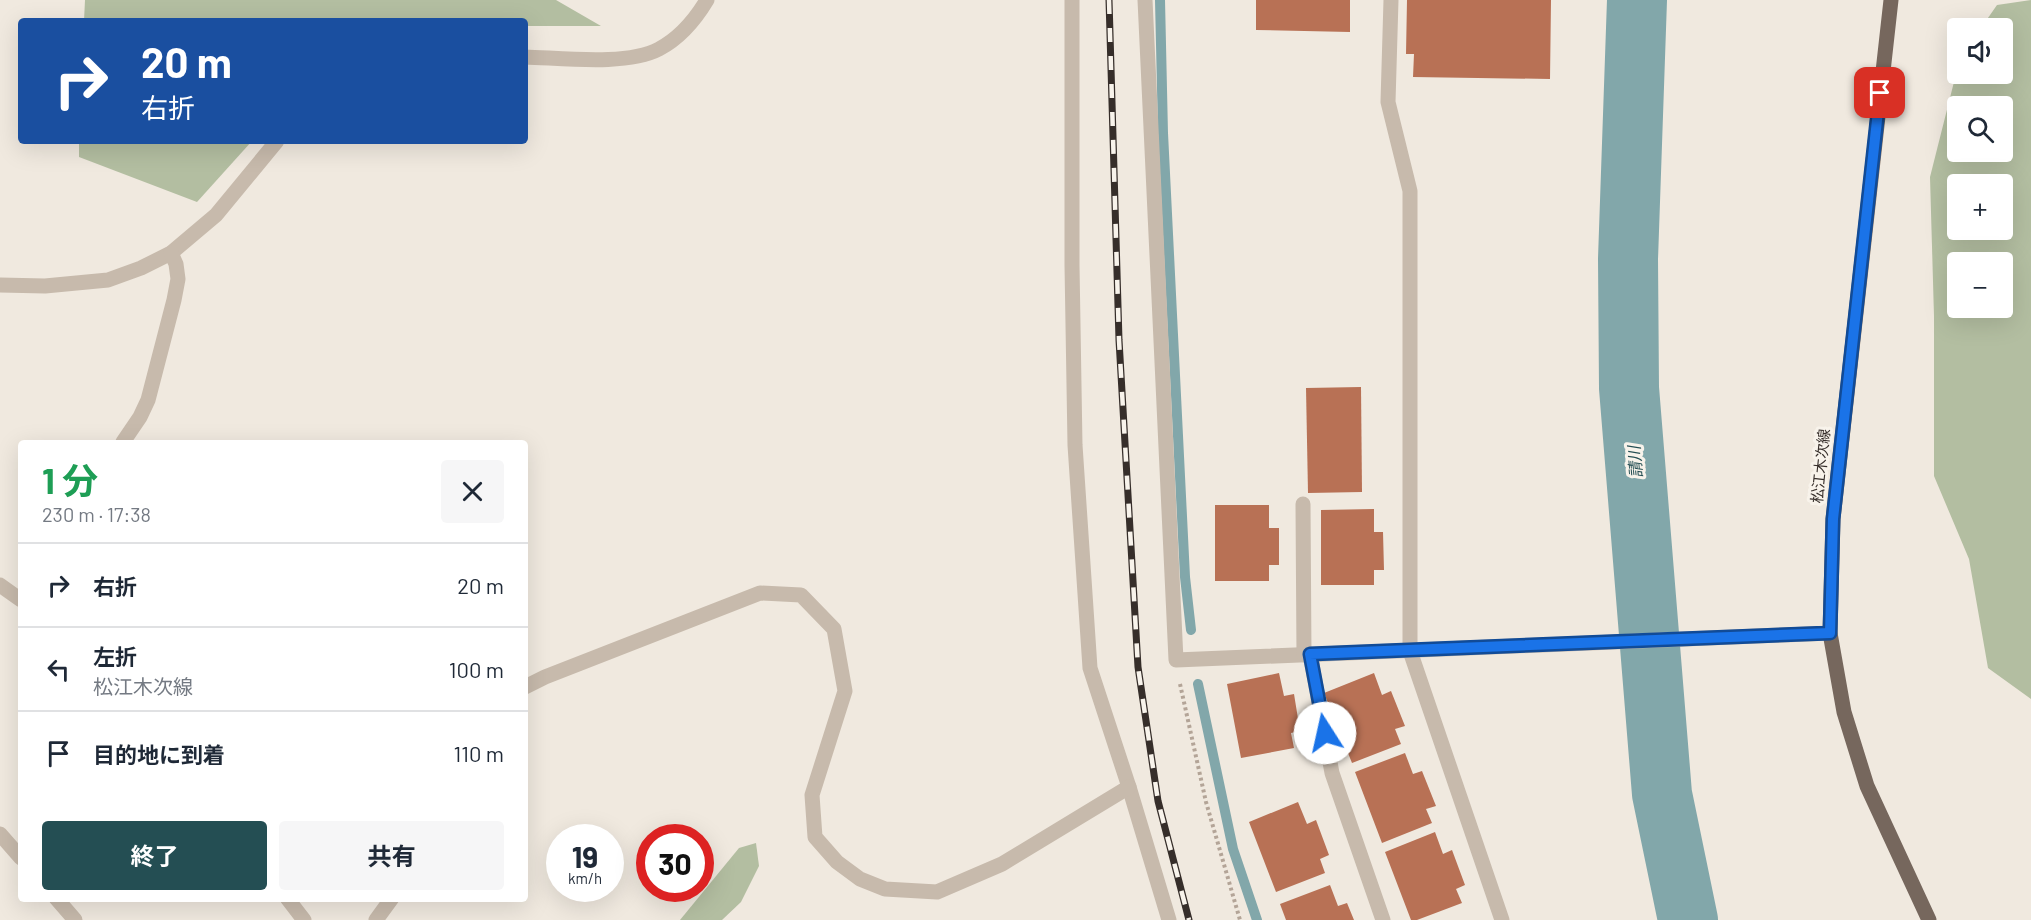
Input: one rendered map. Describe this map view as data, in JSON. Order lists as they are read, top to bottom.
{
  "streets": {
    "main road": ["松江木次線"]
  },
  "water": ["請川"],
  "page": {
    "map_buttons": ["+", "−"],
    "turn": ["20 m", "右折"],
    "heading": ["1 分", "230 m · 17:38"],
    "list": [
      {
        "name": "右折",
        "value": "20 m"
      },
      {
        "name": "左折",
        "note": "松江木次線",
        "value": "100 m"
      },
      {
        "name": "目的地に到着",
        "value": "110 m"
      }
    ],
    "buttons": ["終了", "共有"],
    "speed": "19 km/h",
    "limit": "30"
  }
}
